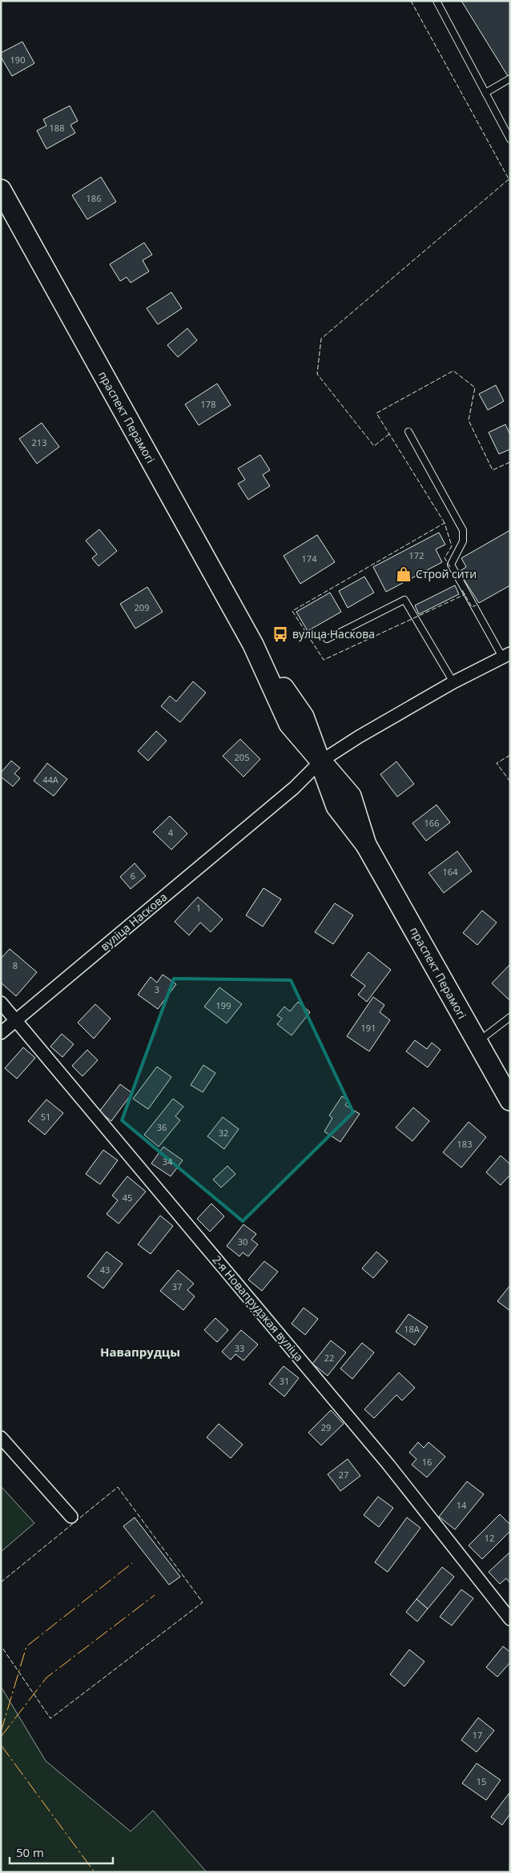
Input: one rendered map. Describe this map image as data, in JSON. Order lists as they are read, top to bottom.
{
  "streets": {
    "main road": ["праспект Перамогі"],
    "street": ["вуліца Наскова", "2-я Новапрудзкая вуліца"]
  },
  "crossings": [
    ["праспект Перамогі", "вуліца Наскова"],
    ["вуліца Наскова", "2-я Новапрудзкая вуліца"]
  ],
  "districts": ["Навапрудцы"],
  "places": {
    "shop": ["Строй сити"],
    "bus stop": ["вуліца Наскова"]
  },
  "house_numbers": [
    "190",
    "188",
    "186",
    "178",
    "213",
    "172",
    "174",
    "209",
    "205",
    "44А",
    "166",
    "4",
    "164",
    "6",
    "1",
    "8",
    "3",
    "199",
    "191",
    "51",
    "36",
    "32",
    "183",
    "34",
    "45",
    "30",
    "43",
    "37",
    "18А",
    "33",
    "22",
    "31",
    "29",
    "16",
    "27",
    "14",
    "12",
    "17",
    "15"
  ],
  "scale_bar": "50 m"
}
